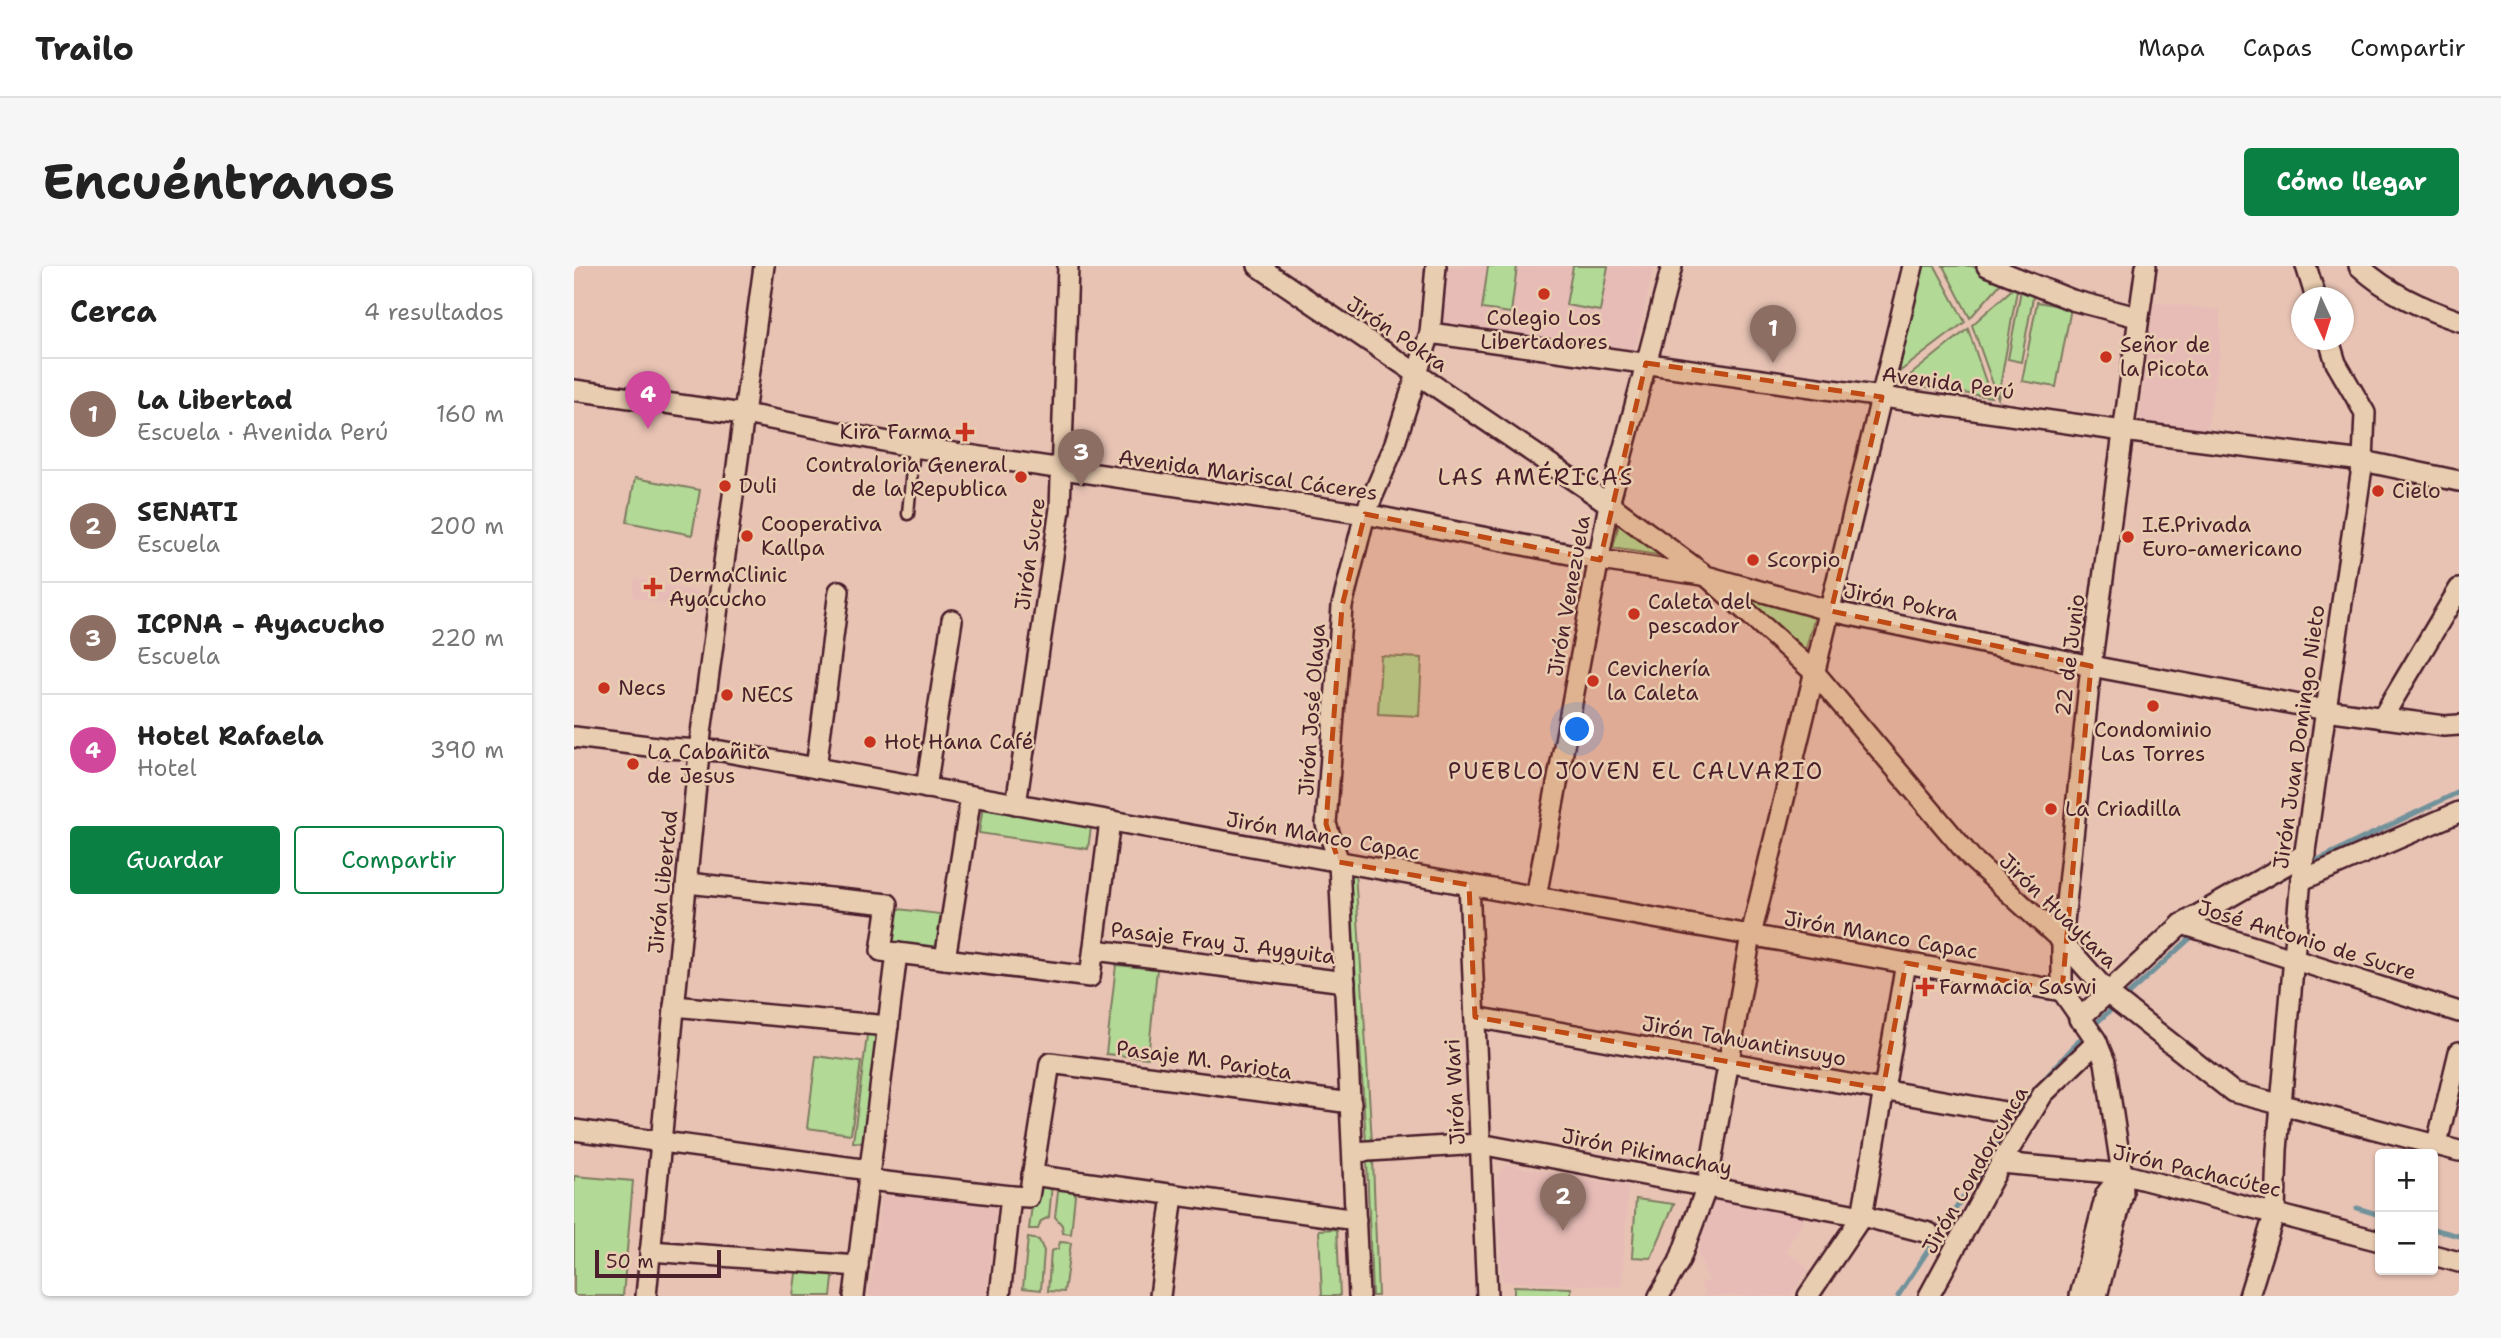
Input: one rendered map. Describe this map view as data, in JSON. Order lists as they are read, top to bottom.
{
  "streets": {
    "street": [
      "Jirón Pokra",
      "Avenida Perú",
      "Avenida Mariscal Cáceres",
      "Jirón Sucre",
      "Jirón Venezuela",
      "22 de Junio",
      "Jirón José Olaya",
      "Jirón Juan Domingo Nieto",
      "Jirón Manco Capac",
      "Jirón Libertad",
      "Jirón Huaytara",
      "José Antonio de Sucre",
      "Pasaje Fray J. Ayguita",
      "Jirón Tahuantinsuyo",
      "Pasaje M. Pariota",
      "Jirón Wari",
      "Jirón Pikimachay",
      "Jirón Condorcunca",
      "Jirón Pachacútec"
    ]
  },
  "crossings": [
    ["Jirón Pokra", "Avenida Mariscal Cáceres"],
    ["Jirón Pokra", "Jirón Venezuela"],
    ["Jirón Pokra", "22 de Junio"],
    ["Jirón Pokra", "Jirón José Olaya"],
    ["Jirón Pokra", "Jirón Juan Domingo Nieto"],
    ["Jirón Pokra", "Jirón Huaytara"],
    ["Avenida Perú", "Jirón Venezuela"],
    ["Avenida Perú", "22 de Junio"],
    ["Avenida Perú", "Jirón José Olaya"],
    ["Avenida Perú", "Jirón Juan Domingo Nieto"],
    ["Avenida Mariscal Cáceres", "Jirón Sucre"],
    ["Avenida Mariscal Cáceres", "Jirón Venezuela"],
    ["Avenida Mariscal Cáceres", "Jirón José Olaya"],
    ["Avenida Mariscal Cáceres", "Jirón Libertad"],
    ["Avenida Mariscal Cáceres", "Jirón Huaytara"],
    ["Jirón Sucre", "Jirón Manco Capac"],
    ["Jirón Venezuela", "Jirón Manco Capac"],
    ["22 de Junio", "Jirón Manco Capac"],
    ["22 de Junio", "Jirón Huaytara"],
    ["Jirón José Olaya", "Jirón Manco Capac"],
    ["Jirón José Olaya", "Pasaje Fray J. Ayguita"],
    ["Jirón José Olaya", "Pasaje M. Pariota"],
    ["Jirón José Olaya", "Jirón Pikimachay"],
    ["Jirón Juan Domingo Nieto", "Jirón Huaytara"],
    ["Jirón Juan Domingo Nieto", "José Antonio de Sucre"],
    ["Jirón Juan Domingo Nieto", "Jirón Pachacútec"],
    ["Jirón Manco Capac", "Jirón Libertad"],
    ["Jirón Manco Capac", "Jirón Wari"],
    ["Jirón Tahuantinsuyo", "Jirón Wari"],
    ["Jirón Wari", "Jirón Pikimachay"],
    ["Jirón Condorcunca", "Jirón Pachacútec"]
  ],
  "districts": ["LAS AMÉRICAS", "PUEBLO JOVEN EL CALVARIO"],
  "places": {
    "other": [
      "Colegio Los Libertadores",
      "Señor de la Picota",
      "Contraloria General de la Republica",
      "Duli",
      "Cielo",
      "Cooperativa Kallpa",
      "I.E.Privada Euro-americano",
      "Scorpio",
      "Caleta del pescador",
      "Cevichería la Caleta",
      "Necs",
      "NECS",
      "Condominio Las Torres",
      "Hot Hana Café",
      "La Cabañita de Jesus",
      "La Criadilla"
    ],
    "health": ["Kira Farma", "DermaClinic Ayacucho", "Farmacia Saswi"]
  },
  "scale_bar": "50 m",
  "north": "bottom",
  "page": {
    "header": "Trailo",
    "nav": ["Mapa", "Capas", "Compartir"],
    "buttons": [
      "Cómo llegar",
      ["Guardar", "Compartir"]
    ],
    "title": "Encuéntranos",
    "heading": ["Cerca", "4 resultados"],
    "pins": [
      "1",
      "4",
      "3",
      "2"
    ],
    "list": [
      {
        "mark": "1",
        "name": "La Libertad",
        "note": "Escuela · Avenida Perú",
        "value": "160 m"
      },
      {
        "mark": "2",
        "name": "SENATI",
        "note": "Escuela",
        "value": "200 m"
      },
      {
        "mark": "3",
        "name": "ICPNA - Ayacucho",
        "note": "Escuela",
        "value": "220 m"
      },
      {
        "mark": "4",
        "name": "Hotel Rafaela",
        "note": "Hotel",
        "value": "390 m"
      }
    ],
    "map_buttons": ["+", "−"],
    "scale": "50 m"
  }
}
